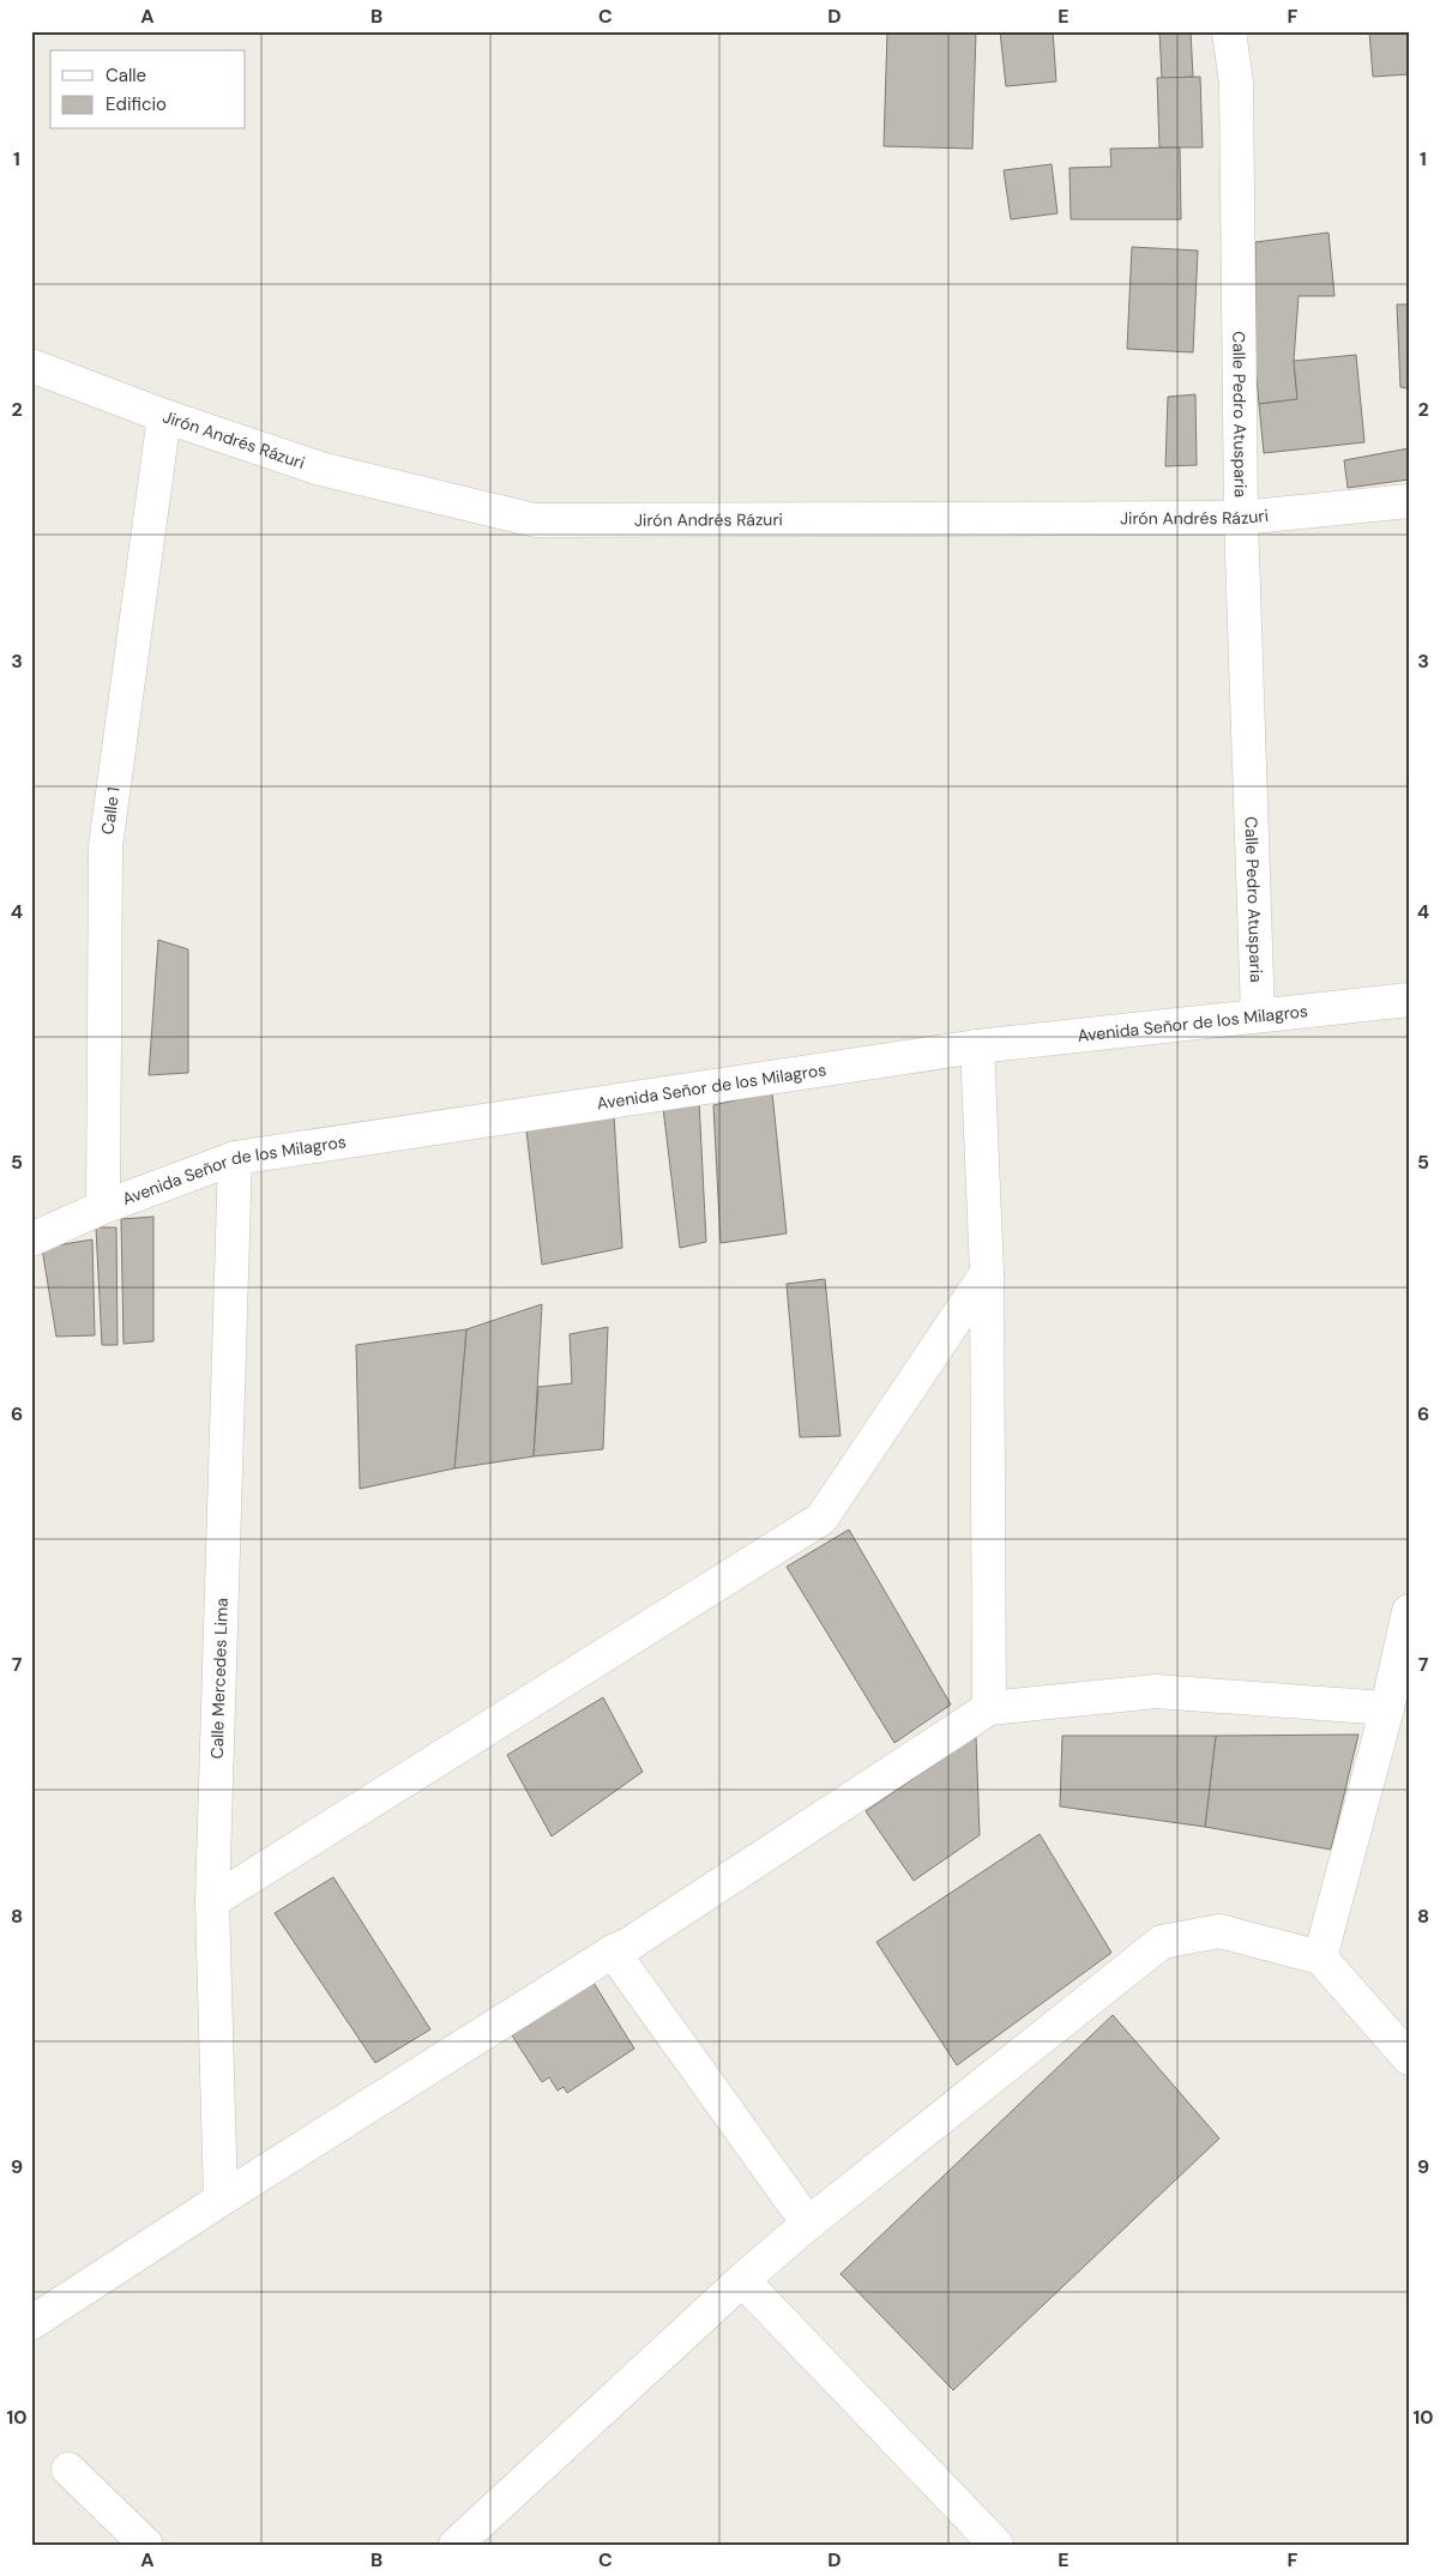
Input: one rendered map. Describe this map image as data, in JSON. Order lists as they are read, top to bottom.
{
  "streets": {
    "street": [
      "Calle Pedro Atusparia",
      "Jirón Andrés Rázuri",
      "Calle 1",
      "Avenida Señor de los Milagros",
      "Calle Mercedes Lima"
    ]
  },
  "crossings": [
    ["Calle Pedro Atusparia", "Jirón Andrés Rázuri"],
    ["Calle Pedro Atusparia", "Avenida Señor de los Milagros"],
    ["Jirón Andrés Rázuri", "Calle 1"],
    ["Calle 1", "Avenida Señor de los Milagros"],
    ["Avenida Señor de los Milagros", "Calle Mercedes Lima"]
  ],
  "legend": ["Calle", "Edificio"],
  "grid": {
    "columns": [
      "A",
      "B",
      "C",
      "D",
      "E",
      "F"
    ],
    "rows": [
      "1",
      "2",
      "3",
      "4",
      "5",
      "6",
      "7",
      "8",
      "9",
      "10"
    ]
  }
}
